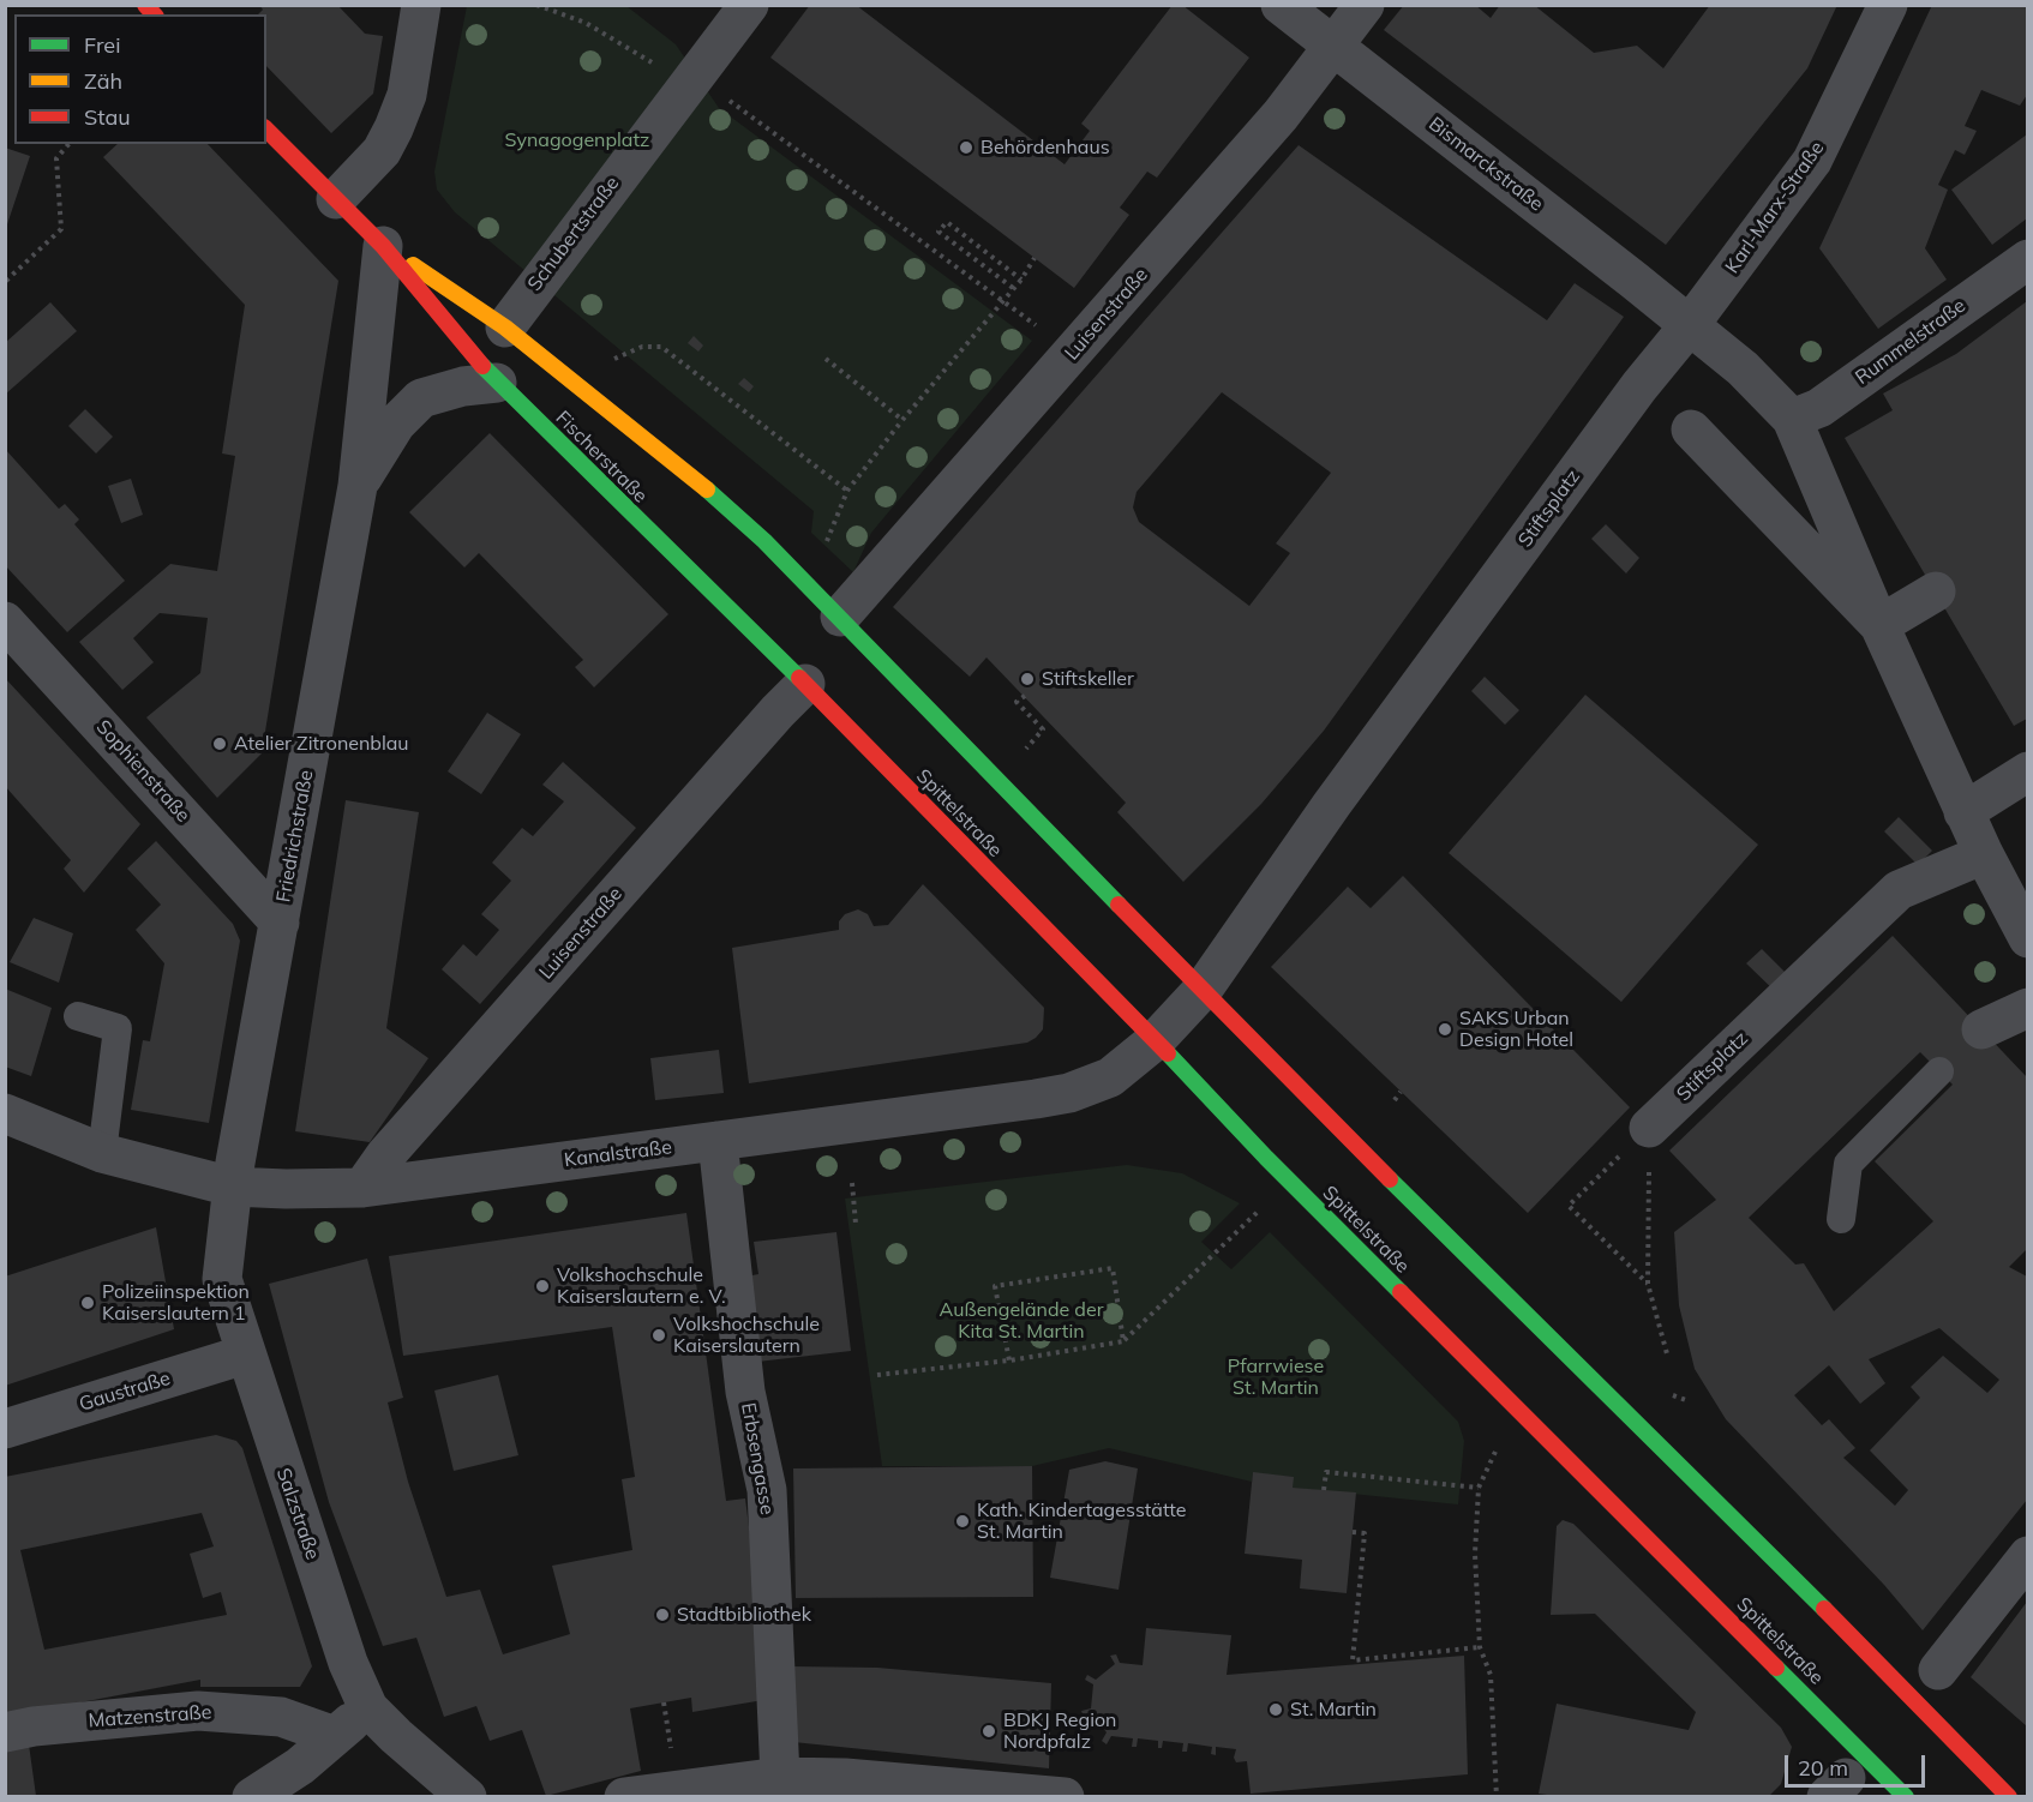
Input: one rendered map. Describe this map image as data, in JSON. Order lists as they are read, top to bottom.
{
  "streets": {
    "main road": ["Fischerstraße", "Spittelstraße"],
    "street": [
      "Bismarckstraße",
      "Karl-Marx-Straße",
      "Schubertstraße",
      "Luisenstraße",
      "Rummelstraße",
      "Stiftsplatz",
      "Sophienstraße",
      "Friedrichstraße",
      "Kanalstraße",
      "Gaustraße",
      "Erbsengasse",
      "Salzstraße",
      "Matzenstraße"
    ]
  },
  "crossings": [
    ["Bismarckstraße", "Karl-Marx-Straße"],
    ["Bismarckstraße", "Luisenstraße"],
    ["Bismarckstraße", "Stiftsplatz"],
    ["Karl-Marx-Straße", "Stiftsplatz"],
    ["Schubertstraße", "Fischerstraße"],
    ["Luisenstraße", "Fischerstraße"],
    ["Luisenstraße", "Spittelstraße"],
    ["Luisenstraße", "Kanalstraße"],
    ["Fischerstraße", "Spittelstraße"],
    ["Fischerstraße", "Friedrichstraße"],
    ["Stiftsplatz", "Kanalstraße"],
    ["Sophienstraße", "Friedrichstraße"],
    ["Spittelstraße", "Kanalstraße"],
    ["Friedrichstraße", "Kanalstraße"],
    ["Friedrichstraße", "Salzstraße"],
    ["Kanalstraße", "Erbsengasse"],
    ["Kanalstraße", "Salzstraße"],
    ["Gaustraße", "Salzstraße"]
  ],
  "parks": ["Synagogenplatz", "Außengelände der Kita St. Martin", "Pfarrwiese St. Martin"],
  "places": [
    "Behördenhaus",
    "Stiftskeller",
    "Atelier Zitronenblau",
    "SAKS Urban Design Hotel",
    "Volkshochschule Kaiserslautern e. V.",
    "Polizeiinspektion Kaiserslautern 1",
    "Volkshochschule Kaiserslautern",
    "Kath. Kindertagesstätte St. Martin",
    "Stadtbibliothek",
    "St. Martin",
    "BDKJ Region Nordpfalz"
  ],
  "legend": ["Frei", "Zäh", "Stau"],
  "scale_bar": "20 m"
}
